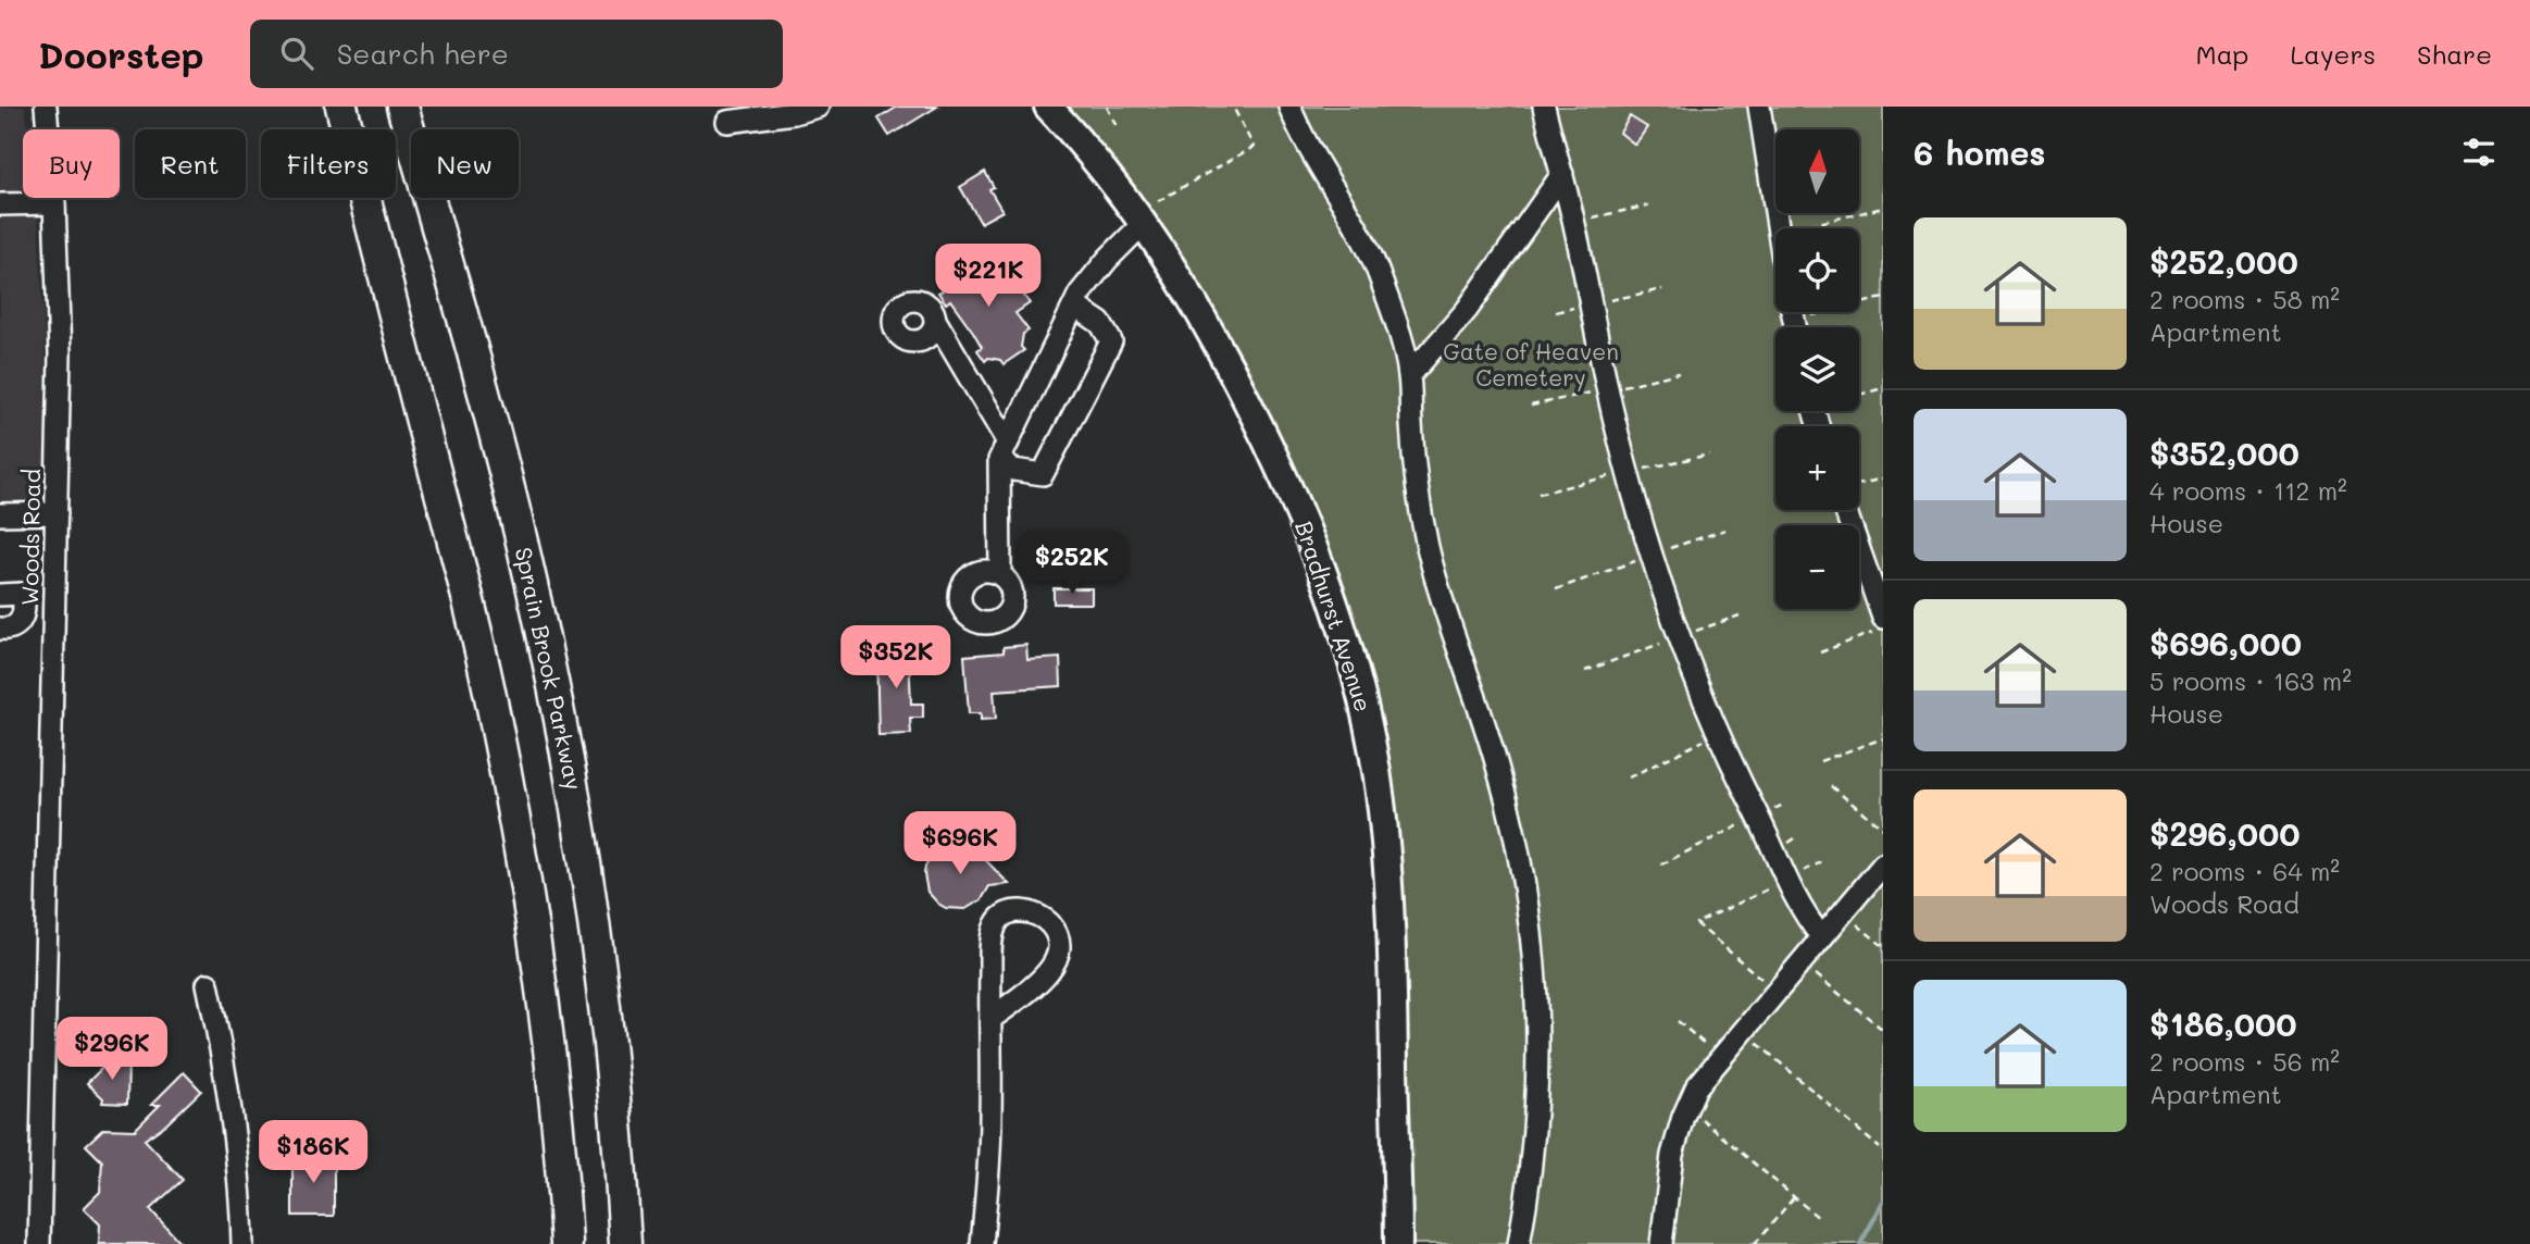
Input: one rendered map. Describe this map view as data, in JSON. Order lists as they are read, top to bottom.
{
  "streets": {
    "highway": ["Sprain Brook Parkway"],
    "main road": ["Bradhurst Avenue"],
    "street": ["Woods Road"]
  },
  "parks": ["Gate of Heaven Cemetery"],
  "north": "top",
  "page": {
    "header": "Doorstep",
    "search": "Search here",
    "nav": ["Map", "Layers", "Share"],
    "heading": "6 homes",
    "map_buttons": ["+", "−"],
    "chip": [
      "Buy",
      "Rent",
      "Filters",
      "New"
    ],
    "list": [
      {
        "name": "$252,000",
        "note": "2 rooms · 58 m² · Apartment"
      },
      {
        "name": "$352,000",
        "note": "4 rooms · 112 m² · House"
      },
      {
        "name": "$696,000",
        "note": "5 rooms · 163 m² · House"
      },
      {
        "name": "$296,000",
        "note": "2 rooms · 64 m² · Woods Road"
      },
      {
        "name": "$186,000",
        "note": "2 rooms · 56 m² · Apartment"
      }
    ],
    "price": [
      "$221K",
      "$252K",
      "$352K",
      "$696K",
      "$296K",
      "$186K"
    ]
  }
}
